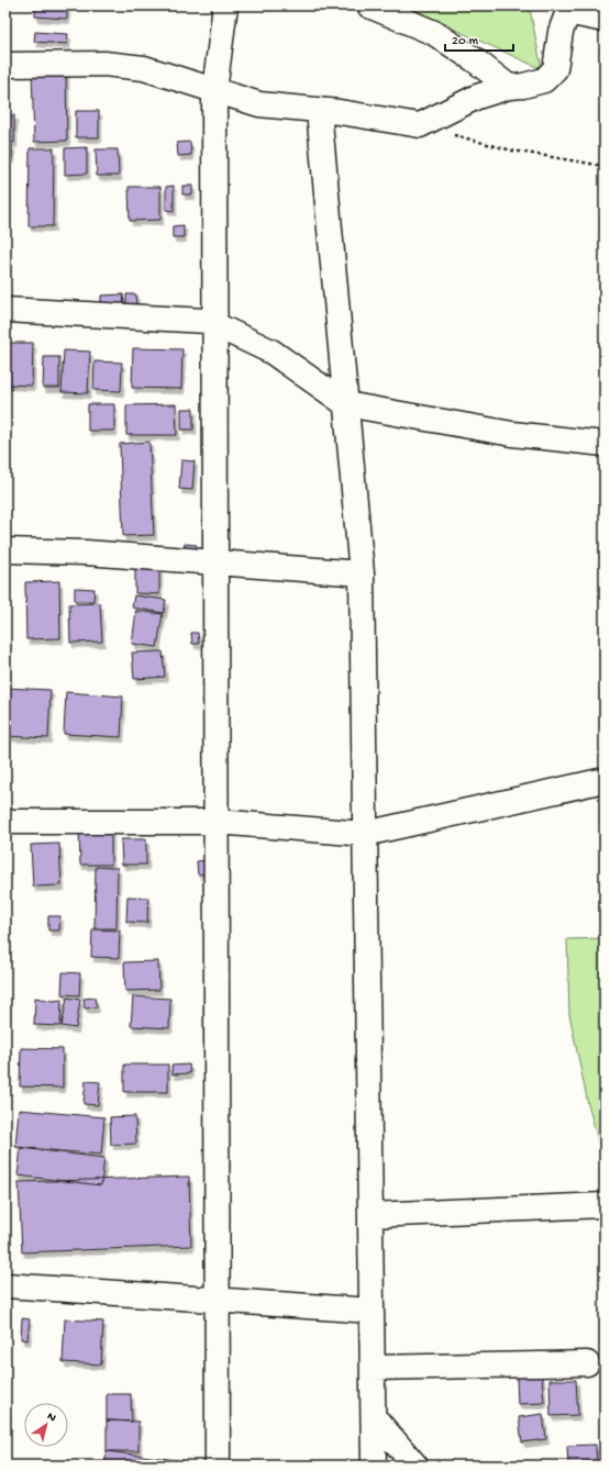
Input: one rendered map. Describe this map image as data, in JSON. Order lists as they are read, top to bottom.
{
  "scale_bar": "20 m",
  "north": "top right"
}
